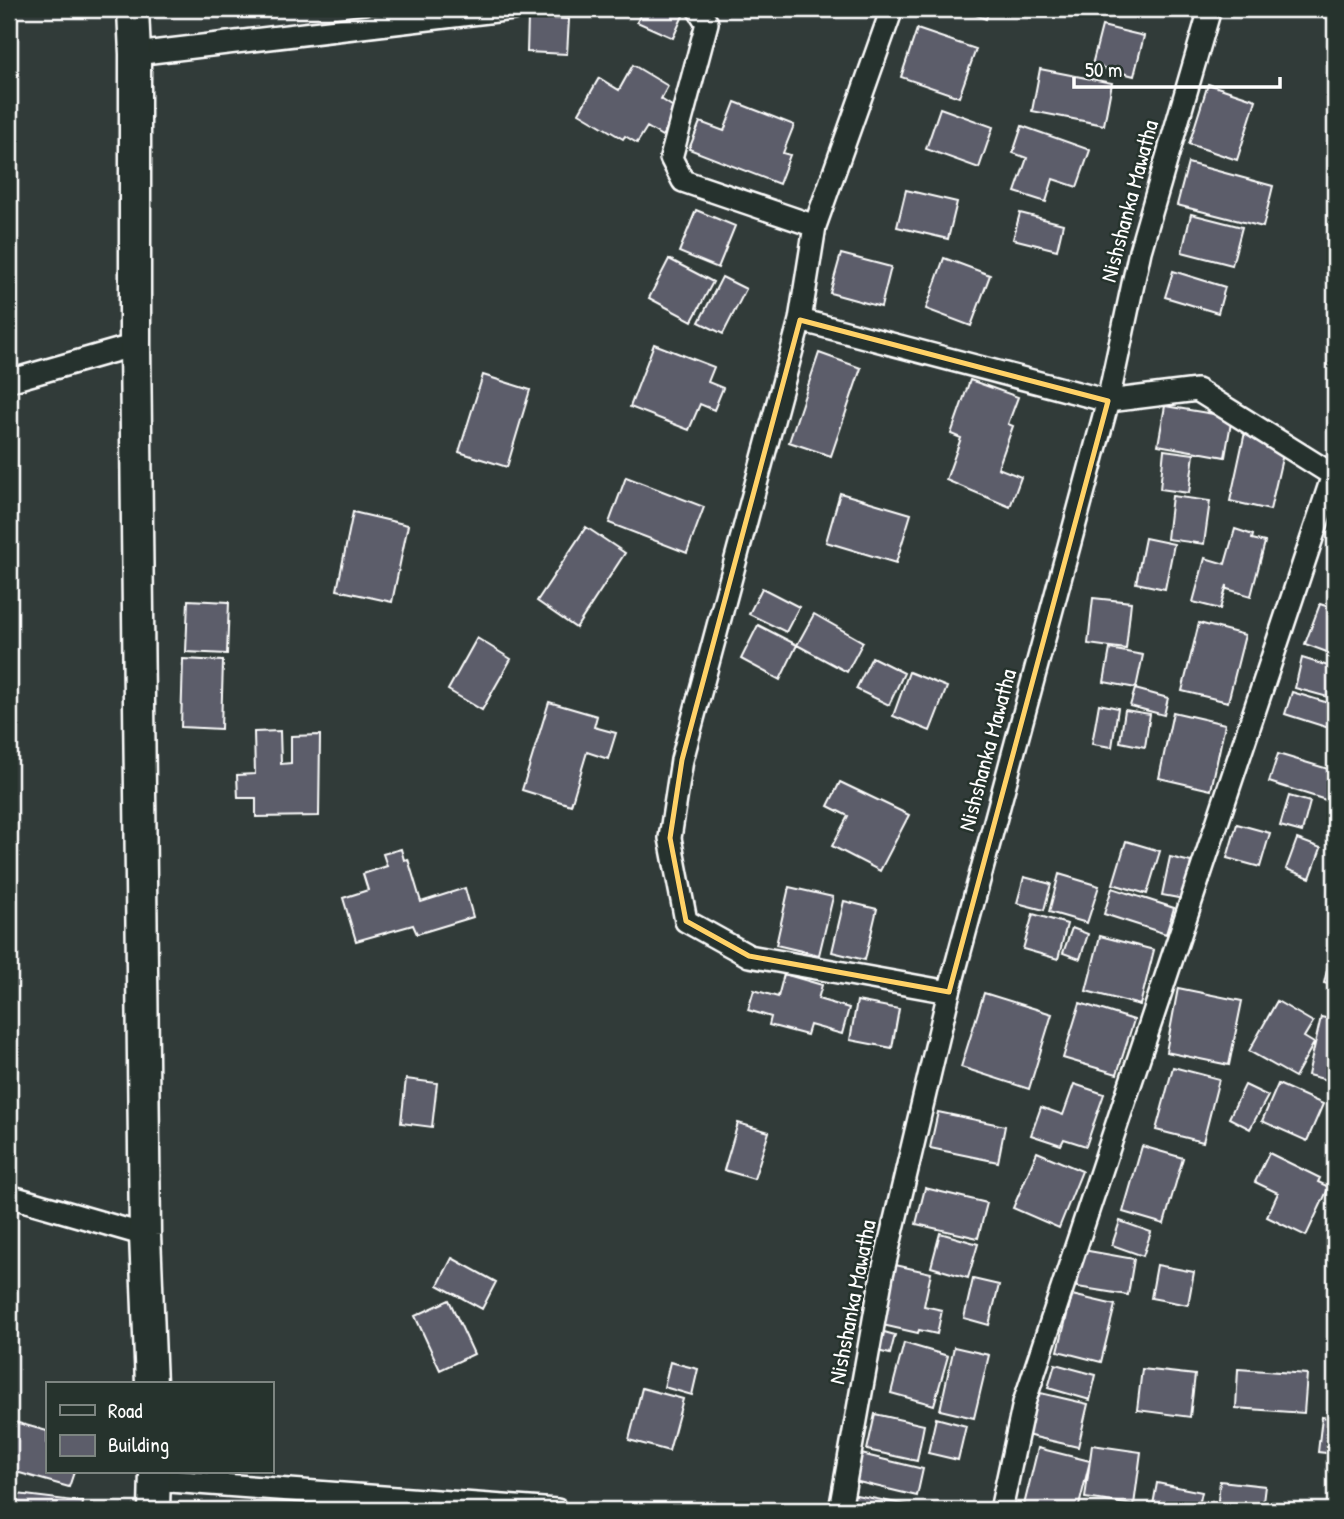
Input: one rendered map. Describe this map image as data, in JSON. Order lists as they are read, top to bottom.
{
  "streets": {
    "street": ["Nishshanka Mawatha"]
  },
  "legend": ["Road", "Building"],
  "scale_bar": "50 m"
}
